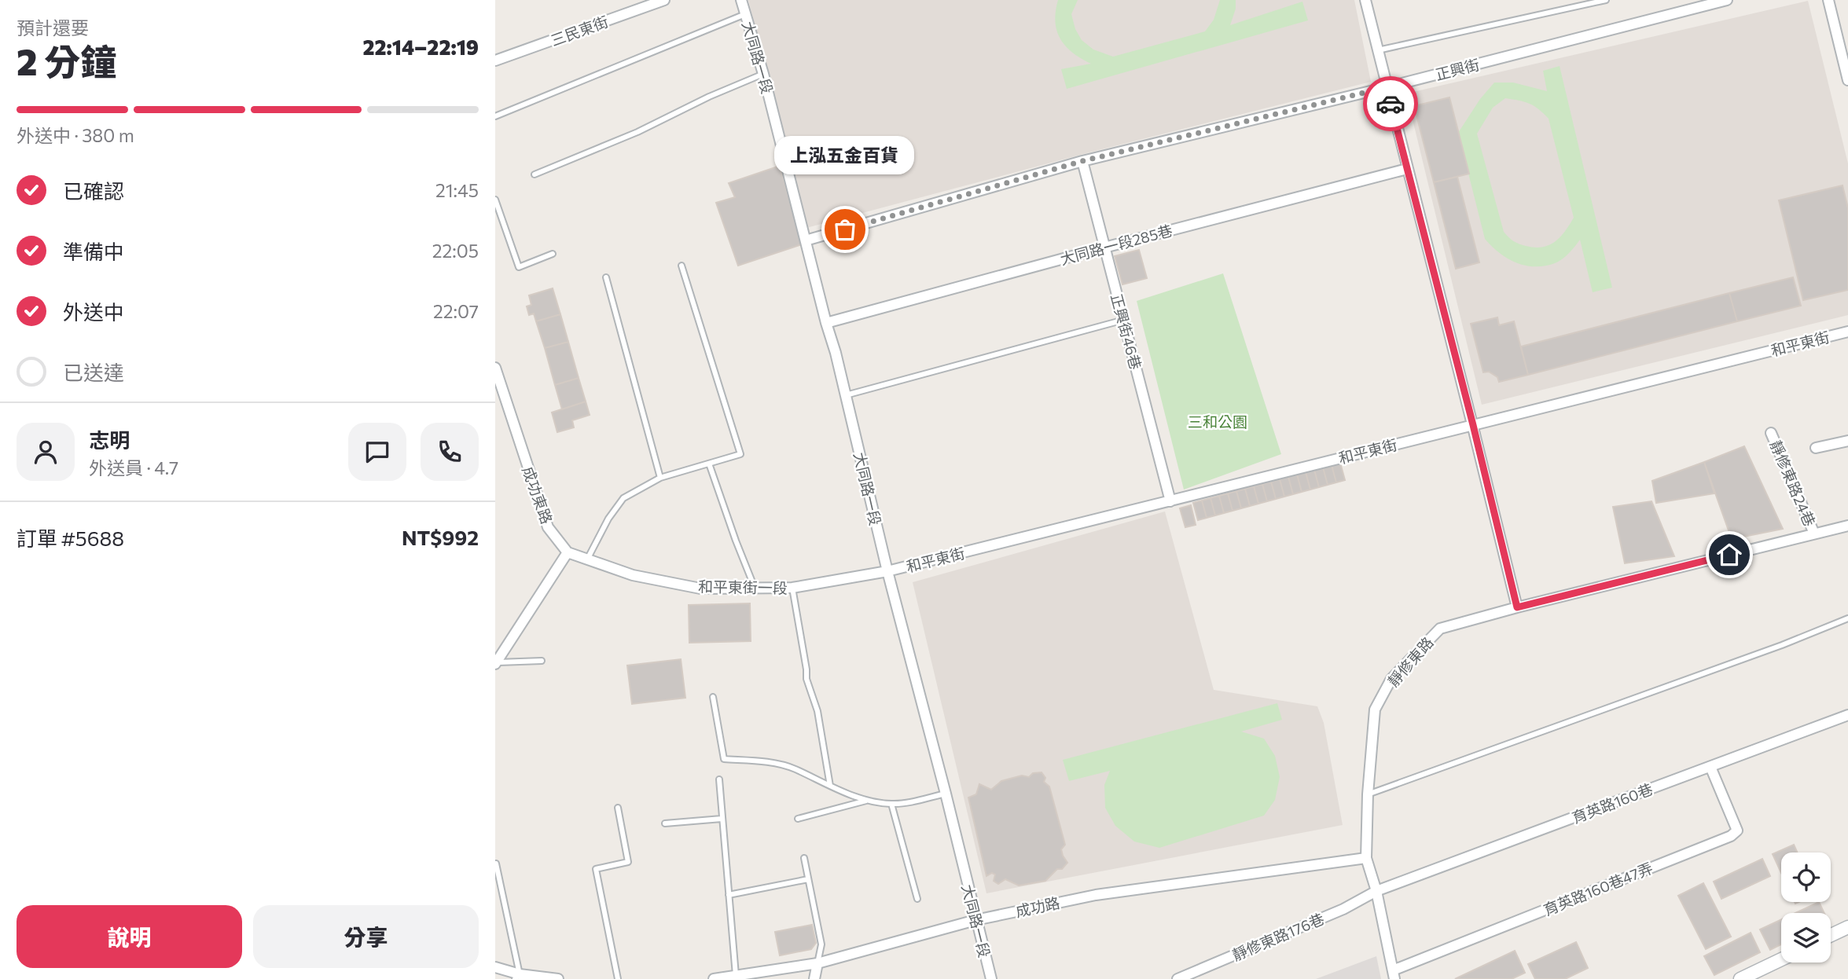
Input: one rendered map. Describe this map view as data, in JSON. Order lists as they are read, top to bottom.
{
  "streets": {
    "street": [
      "三民東街",
      "大同路一段",
      "正興街",
      "大同路一段285巷",
      "正興街46巷",
      "和平東街",
      "靜修東路24巷",
      "成功東路",
      "和平東街一段",
      "靜修東路",
      "育英路160巷",
      "育英路160巷47弄",
      "成功路",
      "靜修東路176巷"
    ]
  },
  "crossings": [
    ["大同路一段", "正興街"],
    ["大同路一段", "大同路一段285巷"],
    ["大同路一段", "和平東街"],
    ["大同路一段", "和平東街一段"],
    ["大同路一段", "成功路"],
    ["正興街", "正興街46巷"],
    ["大同路一段285巷", "正興街46巷"],
    ["正興街46巷", "和平東街"],
    ["和平東街", "和平東街一段"],
    ["靜修東路24巷", "靜修東路"],
    ["成功東路", "和平東街一段"],
    ["靜修東路", "育英路160巷"],
    ["靜修東路", "育英路160巷47弄"],
    ["靜修東路", "成功路"],
    ["靜修東路", "靜修東路176巷"],
    ["育英路160巷", "育英路160巷47弄"],
    ["育英路160巷", "靜修東路176巷"]
  ],
  "parks": ["三和公園"],
  "places": ["上泓五金百貨"],
  "page": {
    "heading": ["2 分鐘", "預計還要", "22:14–22:19"],
    "panel": [
      "志明",
      "外送員 · 4.7",
      "訂單 #5688",
      "NT$992"
    ],
    "bar": "外送中 · 380 m",
    "bubble": "上泓五金百貨",
    "list": [
      ["已確認", "21:45"],
      ["準備中", "22:05"],
      ["外送中", "22:07"],
      "已送達"
    ],
    "buttons": ["說明", "分享"]
  }
}
